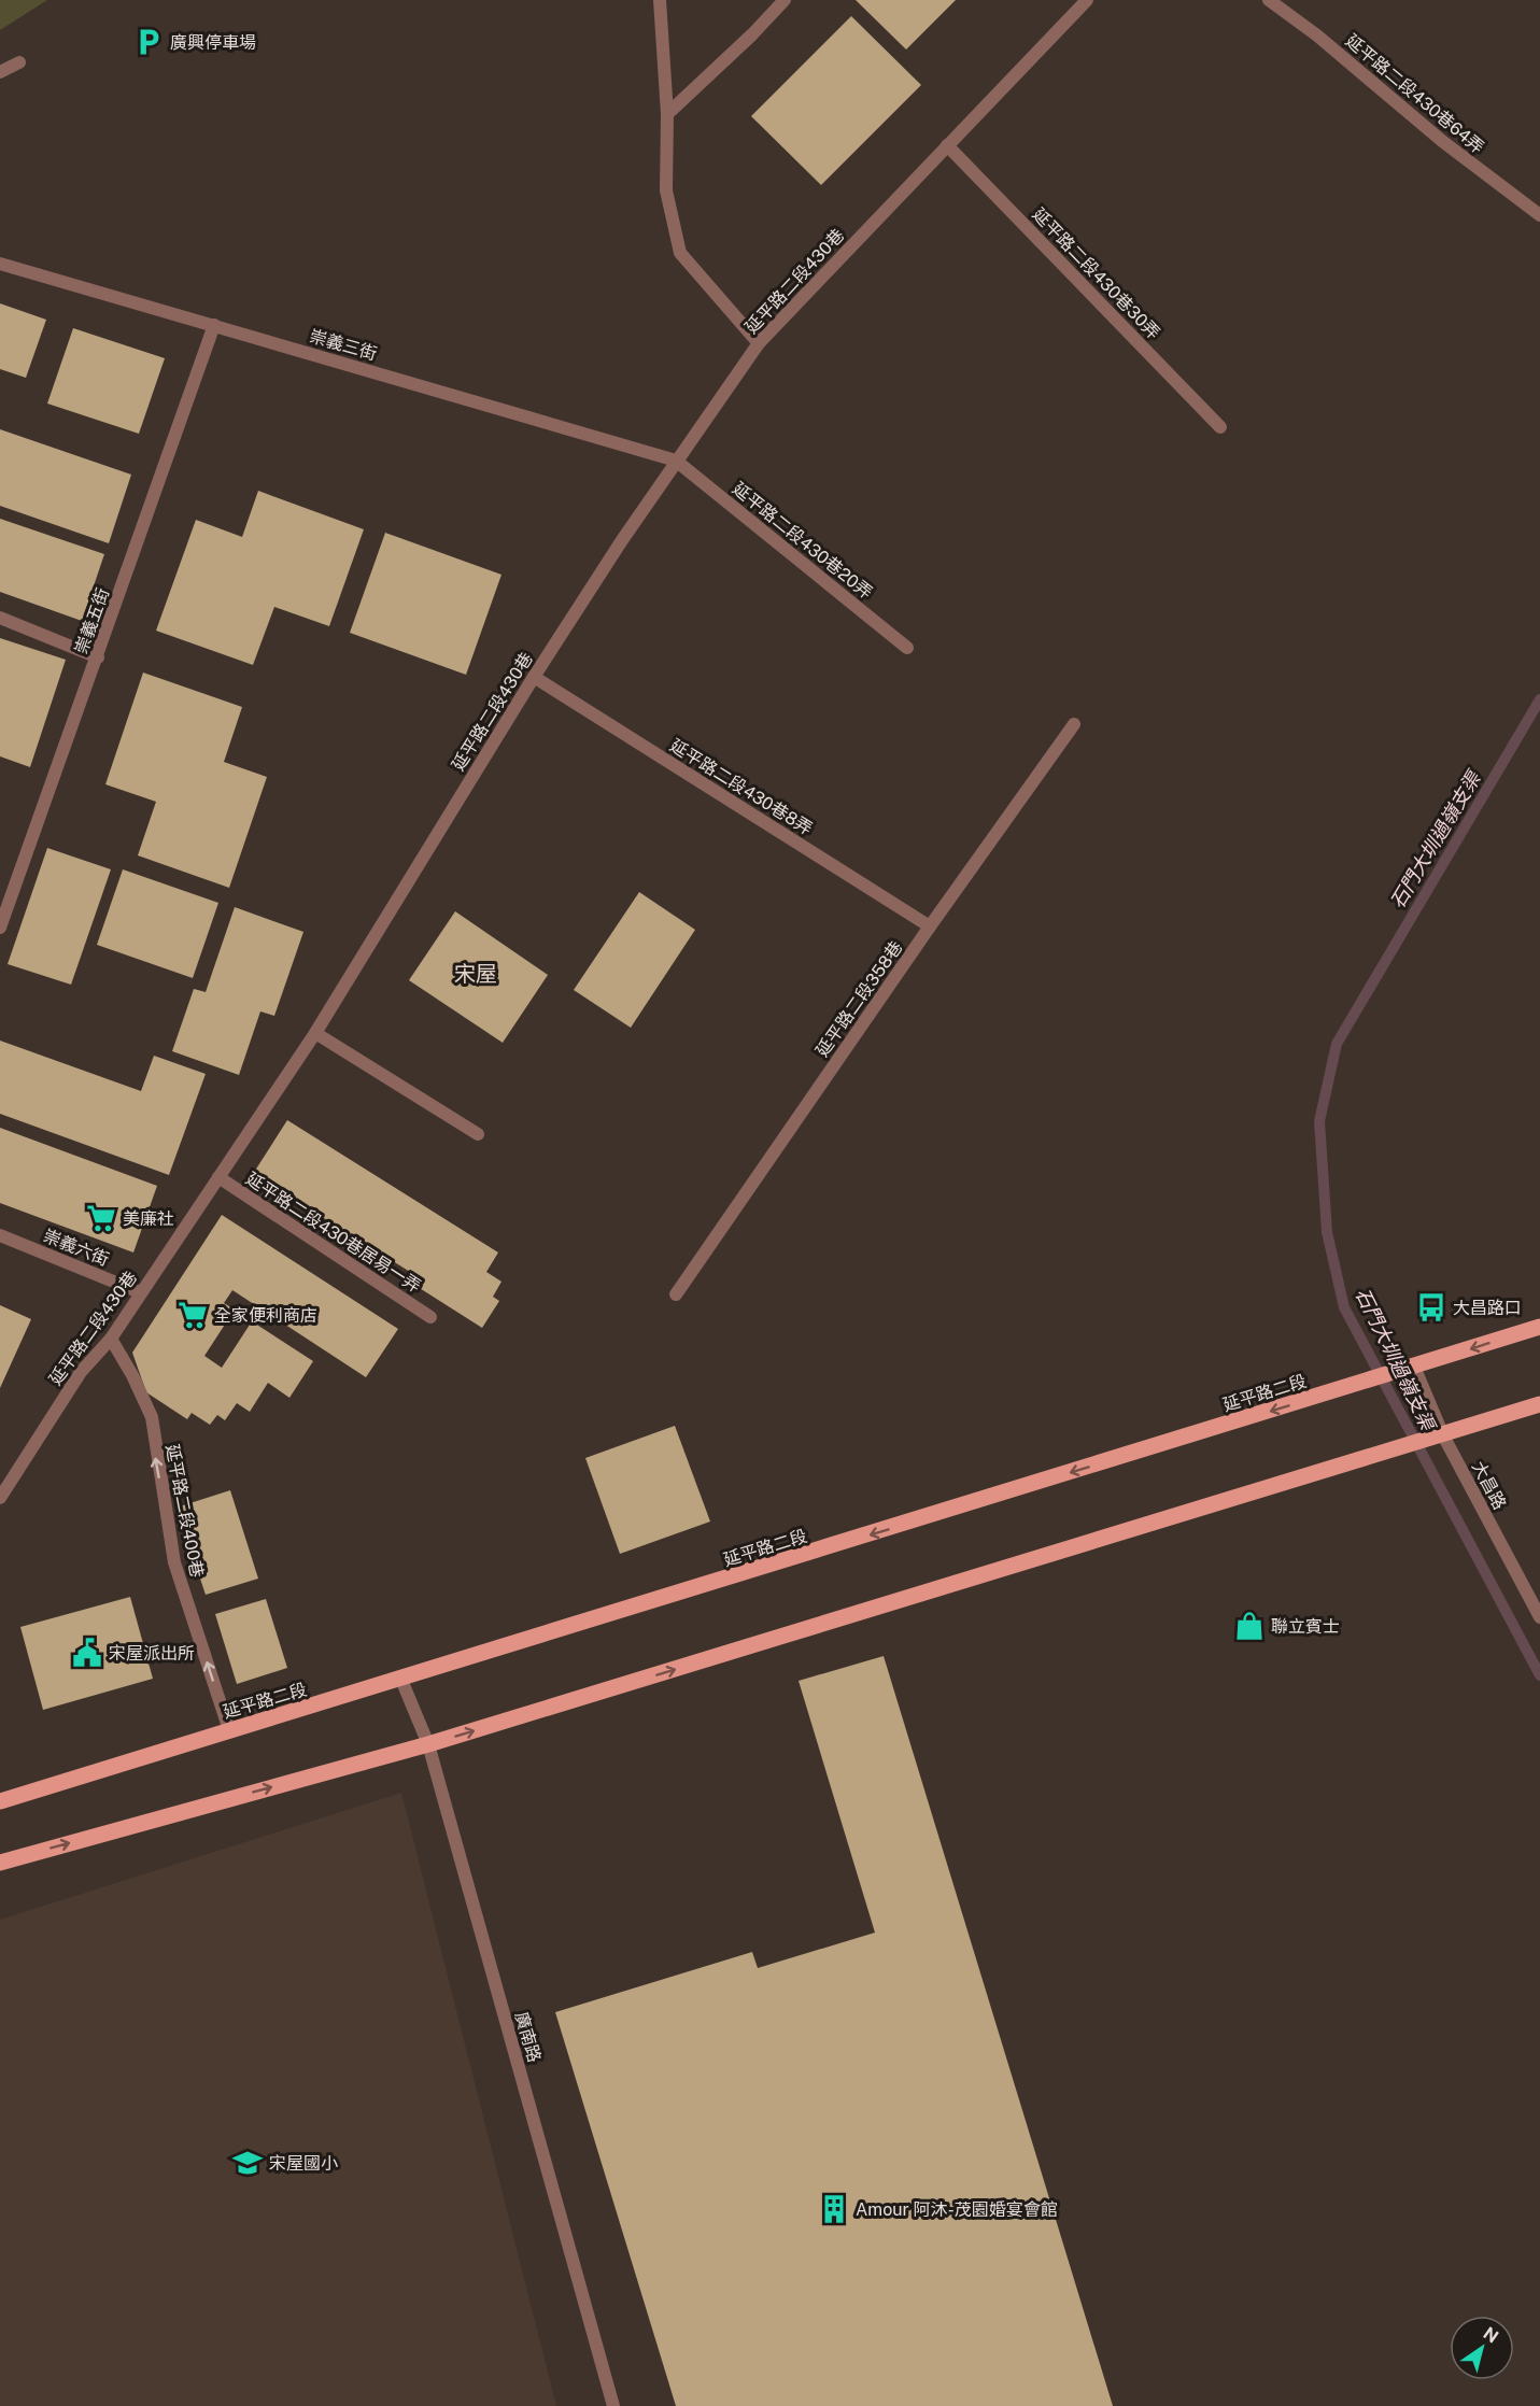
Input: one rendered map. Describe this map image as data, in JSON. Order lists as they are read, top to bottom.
{
  "streets": {
    "main road": ["延平路二段"],
    "street": [
      "延平路二段430巷64弄",
      "延平路二段430巷30弄",
      "延平路二段430巷",
      "崇義三街",
      "延平路二段430巷20弄",
      "崇義五街",
      "延平路二段430巷8弄",
      "延平路二段358巷",
      "延平路二段430巷居易一弄",
      "崇義六街",
      "大昌路",
      "延平路二段400巷",
      "廣南路"
    ]
  },
  "crossings": [
    ["延平路二段430巷30弄", "延平路二段430巷"],
    ["延平路二段430巷", "崇義三街"],
    ["延平路二段430巷", "延平路二段430巷20弄"],
    ["延平路二段430巷", "延平路二段430巷8弄"],
    ["延平路二段430巷", "延平路二段430巷居易一弄"],
    ["延平路二段430巷", "崇義六街"],
    ["延平路二段430巷", "延平路二段400巷"],
    ["崇義三街", "延平路二段430巷20弄"],
    ["崇義三街", "崇義五街"],
    ["延平路二段430巷8弄", "延平路二段358巷"],
    ["延平路二段", "大昌路"],
    ["延平路二段", "延平路二段400巷"],
    ["延平路二段", "廣南路"]
  ],
  "one_way": ["延平路二段400巷"],
  "districts": ["宋屋"],
  "water": ["石門大圳過嶺支渠"],
  "places": {
    "parking": ["廣興停車場"],
    "supermarket": ["美廉社", "全家便利商店"],
    "bus stop": ["大昌路口"],
    "shop": ["聯立賓士"],
    "public building": ["宋屋派出所"],
    "school or university": ["宋屋國小"],
    "building": ["Amour 阿沐-茂園婚宴會館"]
  },
  "north": "top right"
}
